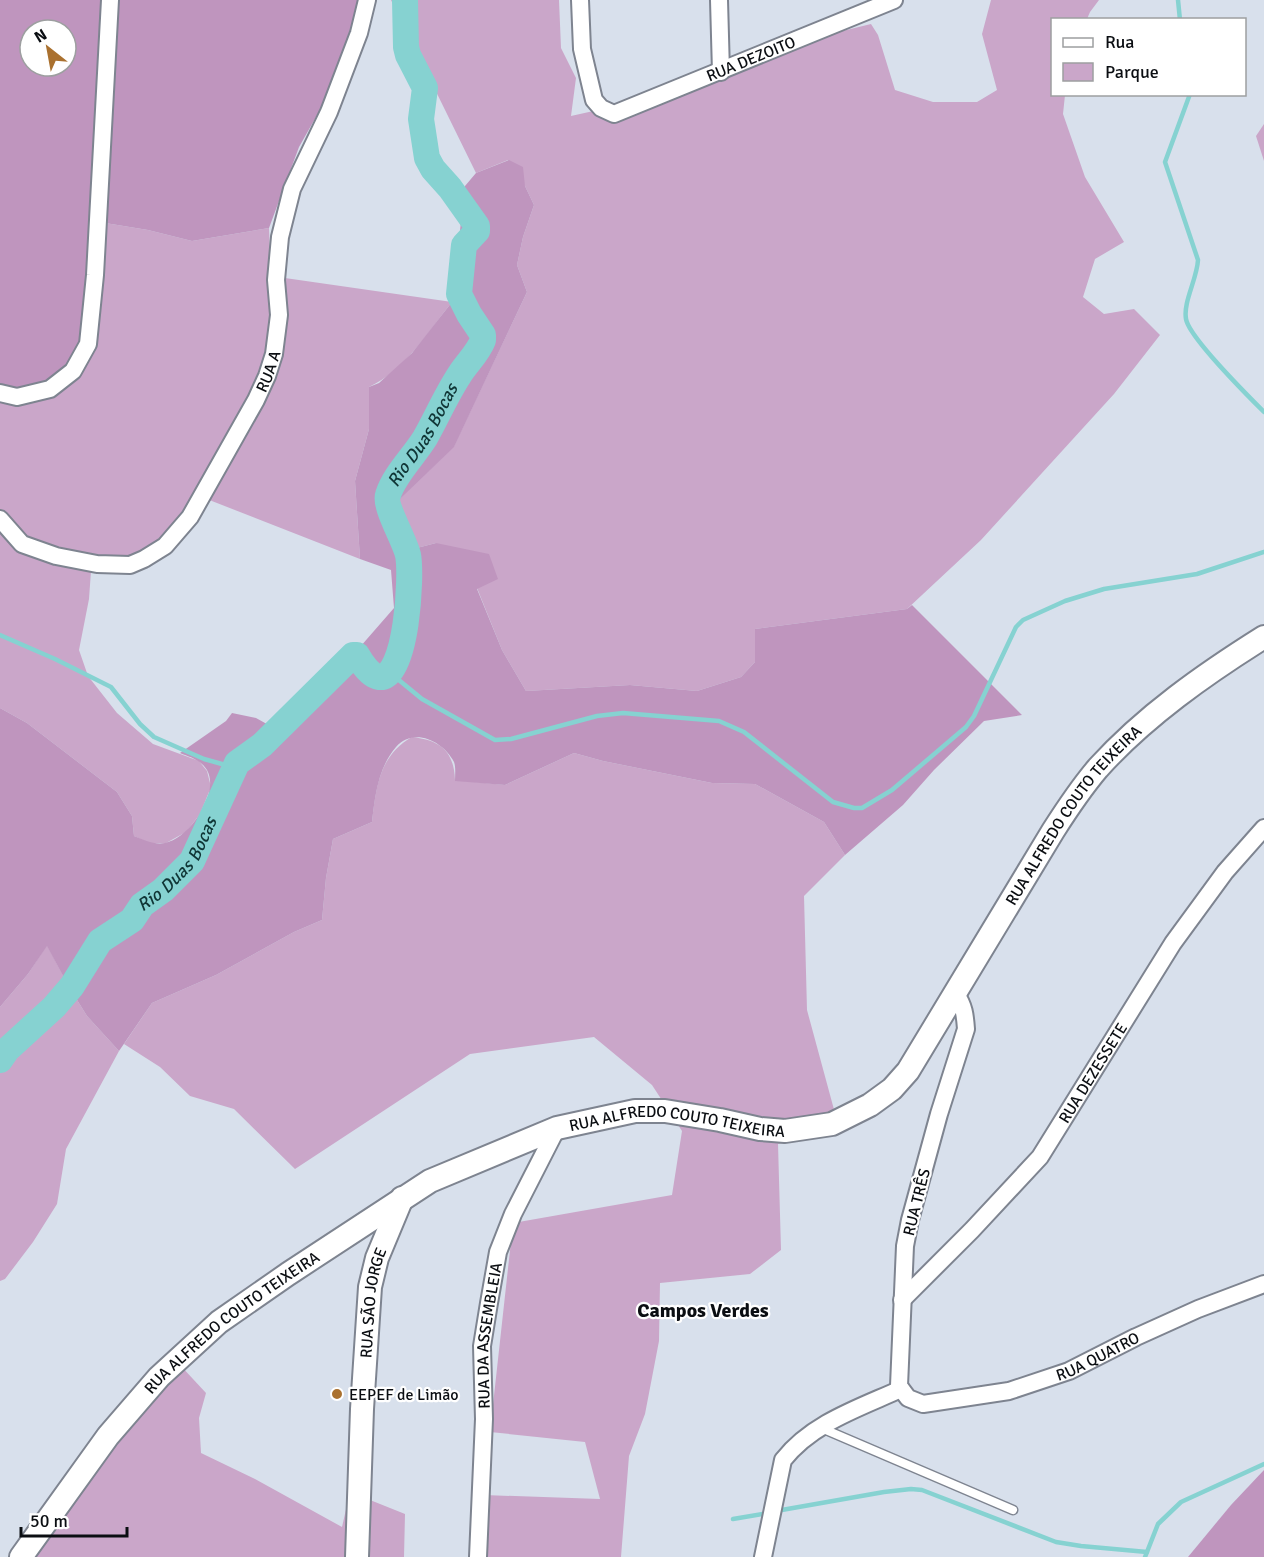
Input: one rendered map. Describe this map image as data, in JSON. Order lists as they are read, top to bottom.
{
  "streets": {
    "street": [
      "RUA DEZOITO",
      "RUA A",
      "RUA ALFREDO COUTO TEIXEIRA",
      "RUA DEZESSETE",
      "RUA TRÊS",
      "RUA SÃO JORGE",
      "RUA DA ASSEMBLEIA",
      "RUA QUATRO"
    ]
  },
  "crossings": [
    ["RUA ALFREDO COUTO TEIXEIRA", "RUA TRÊS"],
    ["RUA ALFREDO COUTO TEIXEIRA", "RUA SÃO JORGE"],
    ["RUA ALFREDO COUTO TEIXEIRA", "RUA DA ASSEMBLEIA"],
    ["RUA DEZESSETE", "RUA TRÊS"],
    ["RUA TRÊS", "RUA QUATRO"]
  ],
  "districts": ["Campos Verdes"],
  "water": ["Rio Duas Bocas"],
  "places": ["EEPEF de Limão"],
  "legend": ["Rua", "Parque"],
  "scale_bar": "50 m",
  "north": "top left"
}
